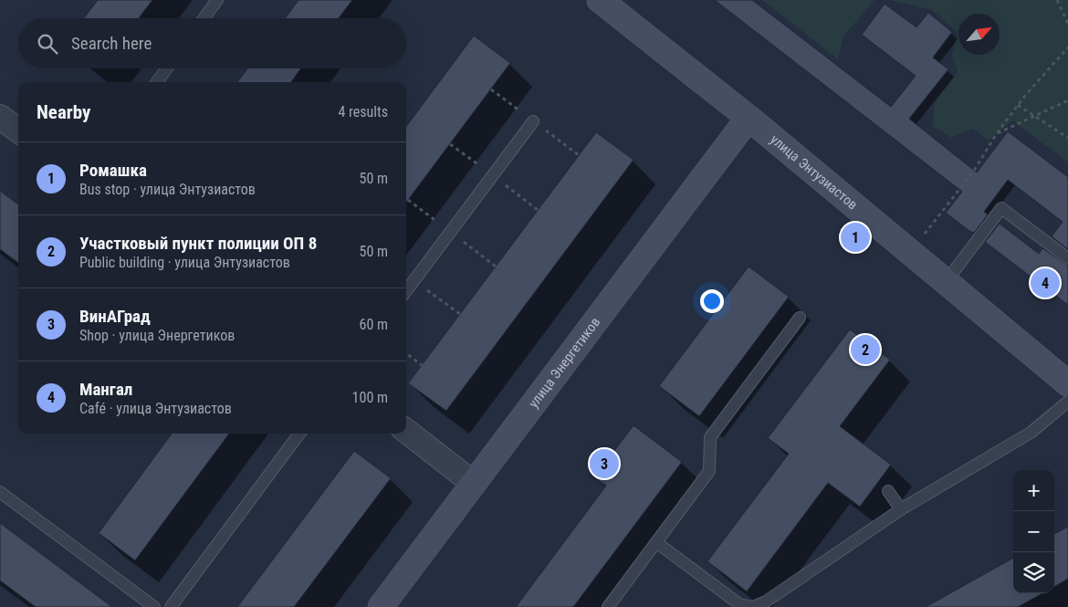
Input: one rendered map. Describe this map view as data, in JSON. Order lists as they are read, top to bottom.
{
  "streets": {
    "main road": ["улица Энтузиастов", "улица Энергетиков"]
  },
  "crossings": [
    ["улица Энтузиастов", "улица Энергетиков"]
  ],
  "north": "top right",
  "page": {
    "search": "Search here",
    "heading": ["Nearby", "4 results"],
    "list": [
      {
        "mark": "1",
        "name": "Ромашка",
        "note": "Bus stop · улица Энтузиастов",
        "value": "50 m"
      },
      {
        "mark": "2",
        "name": "Участковый пункт полиции ОП 8",
        "note": "Public building · улица Энтузиастов",
        "value": "50 m"
      },
      {
        "mark": "3",
        "name": "ВинАГрад",
        "note": "Shop · улица Энергетиков",
        "value": "60 m"
      },
      {
        "mark": "4",
        "name": "Мангал",
        "note": "Café · улица Энтузиастов",
        "value": "100 m"
      }
    ],
    "pins": [
      "1",
      "4",
      "2",
      "3"
    ],
    "map_buttons": ["+", "−"]
  }
}
